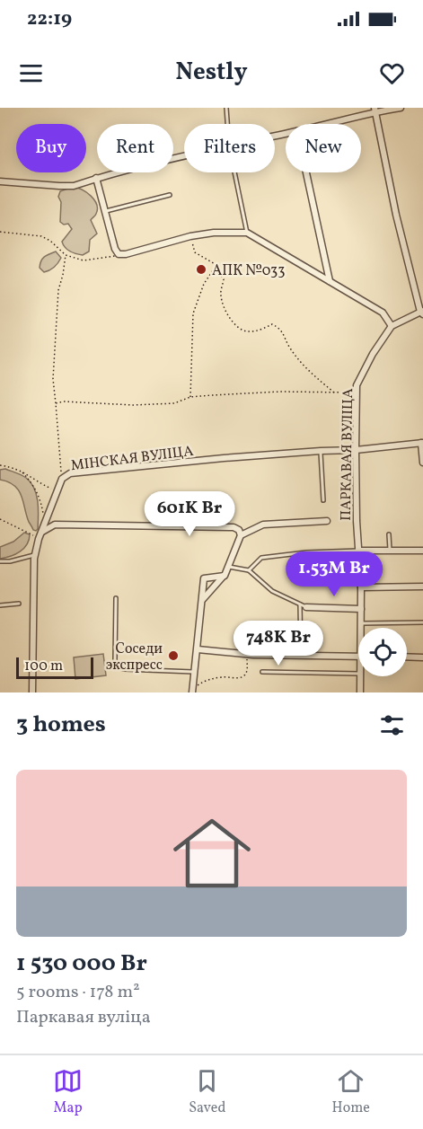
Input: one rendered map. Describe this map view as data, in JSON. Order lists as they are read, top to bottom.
{
  "streets": {
    "street": ["ПАРКАВАЯ ВУЛІЦА", "МІНСКАЯ ВУЛІЦА"]
  },
  "crossings": [
    ["ПАРКАВАЯ ВУЛІЦА", "МІНСКАЯ ВУЛІЦА"]
  ],
  "places": ["АПК №033", "Соседи экспресс"],
  "scale_bar": "100 m",
  "page": {
    "status": "22:19",
    "header": "Nestly",
    "chip": [
      "Buy",
      "Rent",
      "Filters",
      "New"
    ],
    "price": ["601K Br", "1.53M Br", "748K Br"],
    "scale": "100 m",
    "heading": "3 homes",
    "list": [
      {
        "name": "1 530 000 Br",
        "note": "5 rooms · 178 m² · Паркавая вуліца"
      }
    ],
    "tabs": ["Map", "Saved", "Home"]
  }
}
